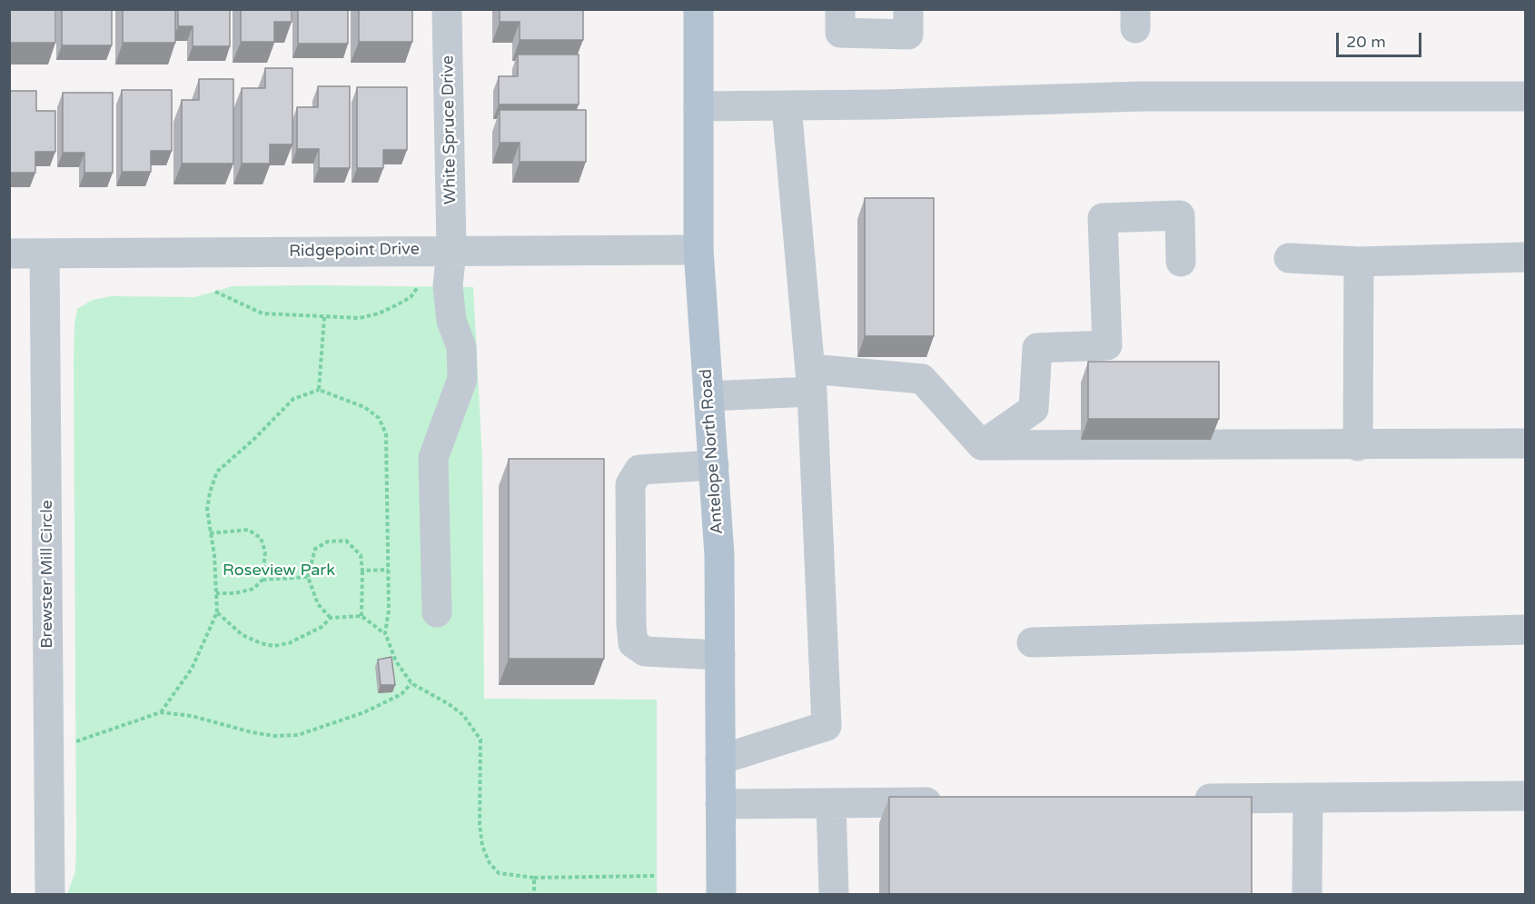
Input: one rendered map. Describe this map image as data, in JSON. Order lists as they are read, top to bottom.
{
  "streets": {
    "main road": ["Antelope North Road"],
    "street": ["White Spruce Drive", "Ridgepoint Drive", "Brewster Mill Circle"]
  },
  "crossings": [
    ["White Spruce Drive", "Ridgepoint Drive"],
    ["Ridgepoint Drive", "Antelope North Road"],
    ["Ridgepoint Drive", "Brewster Mill Circle"]
  ],
  "parks": ["Roseview Park"],
  "scale_bar": "20 m"
}
